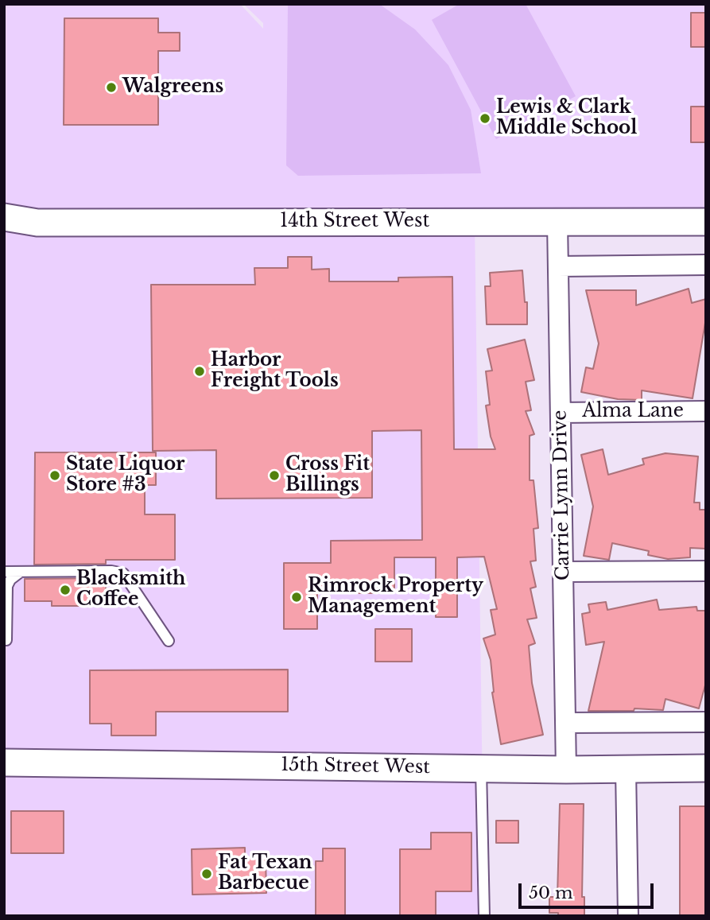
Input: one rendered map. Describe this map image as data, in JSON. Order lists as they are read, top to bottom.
{
  "streets": {
    "street": [
      "14th Street West",
      "Alma Lane",
      "Carrie Lynn Drive",
      "15th Street West"
    ]
  },
  "crossings": [
    ["14th Street West", "Carrie Lynn Drive"],
    ["Alma Lane", "Carrie Lynn Drive"],
    ["Carrie Lynn Drive", "15th Street West"]
  ],
  "places": [
    "Walgreens",
    "Lewis & Clark Middle School",
    "Harbor Freight Tools",
    "State Liquor Store #3",
    "Cross Fit Billings",
    "Blacksmith Coffee",
    "Rimrock Property Management",
    "Fat Texan Barbecue"
  ],
  "scale_bar": "50 m"
}
